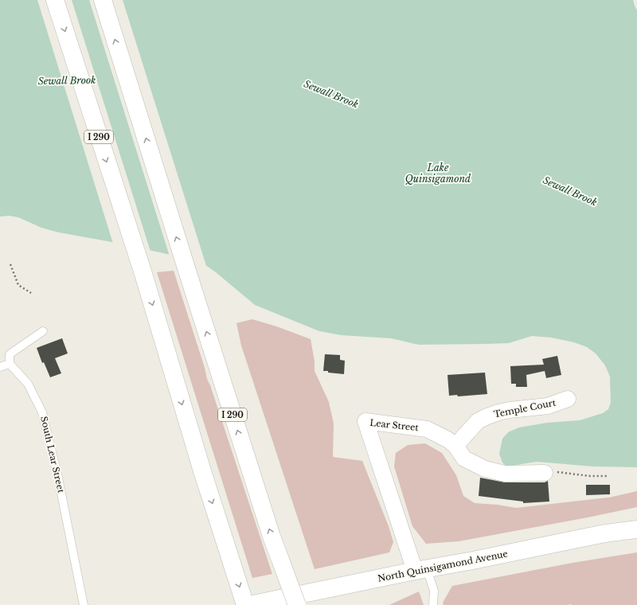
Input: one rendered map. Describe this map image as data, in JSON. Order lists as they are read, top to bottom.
{
  "streets": {
    "main road": ["I 290", "North Quinsigamond Avenue"],
    "street": ["Temple Court", "Lear Street"],
    "lane": ["South Lear Street"]
  },
  "crossings": [
    ["Temple Court", "Lear Street"],
    ["Lear Street", "North Quinsigamond Avenue"]
  ],
  "water": ["Sewall Brook", "Lake Quinsigamond"]
}
